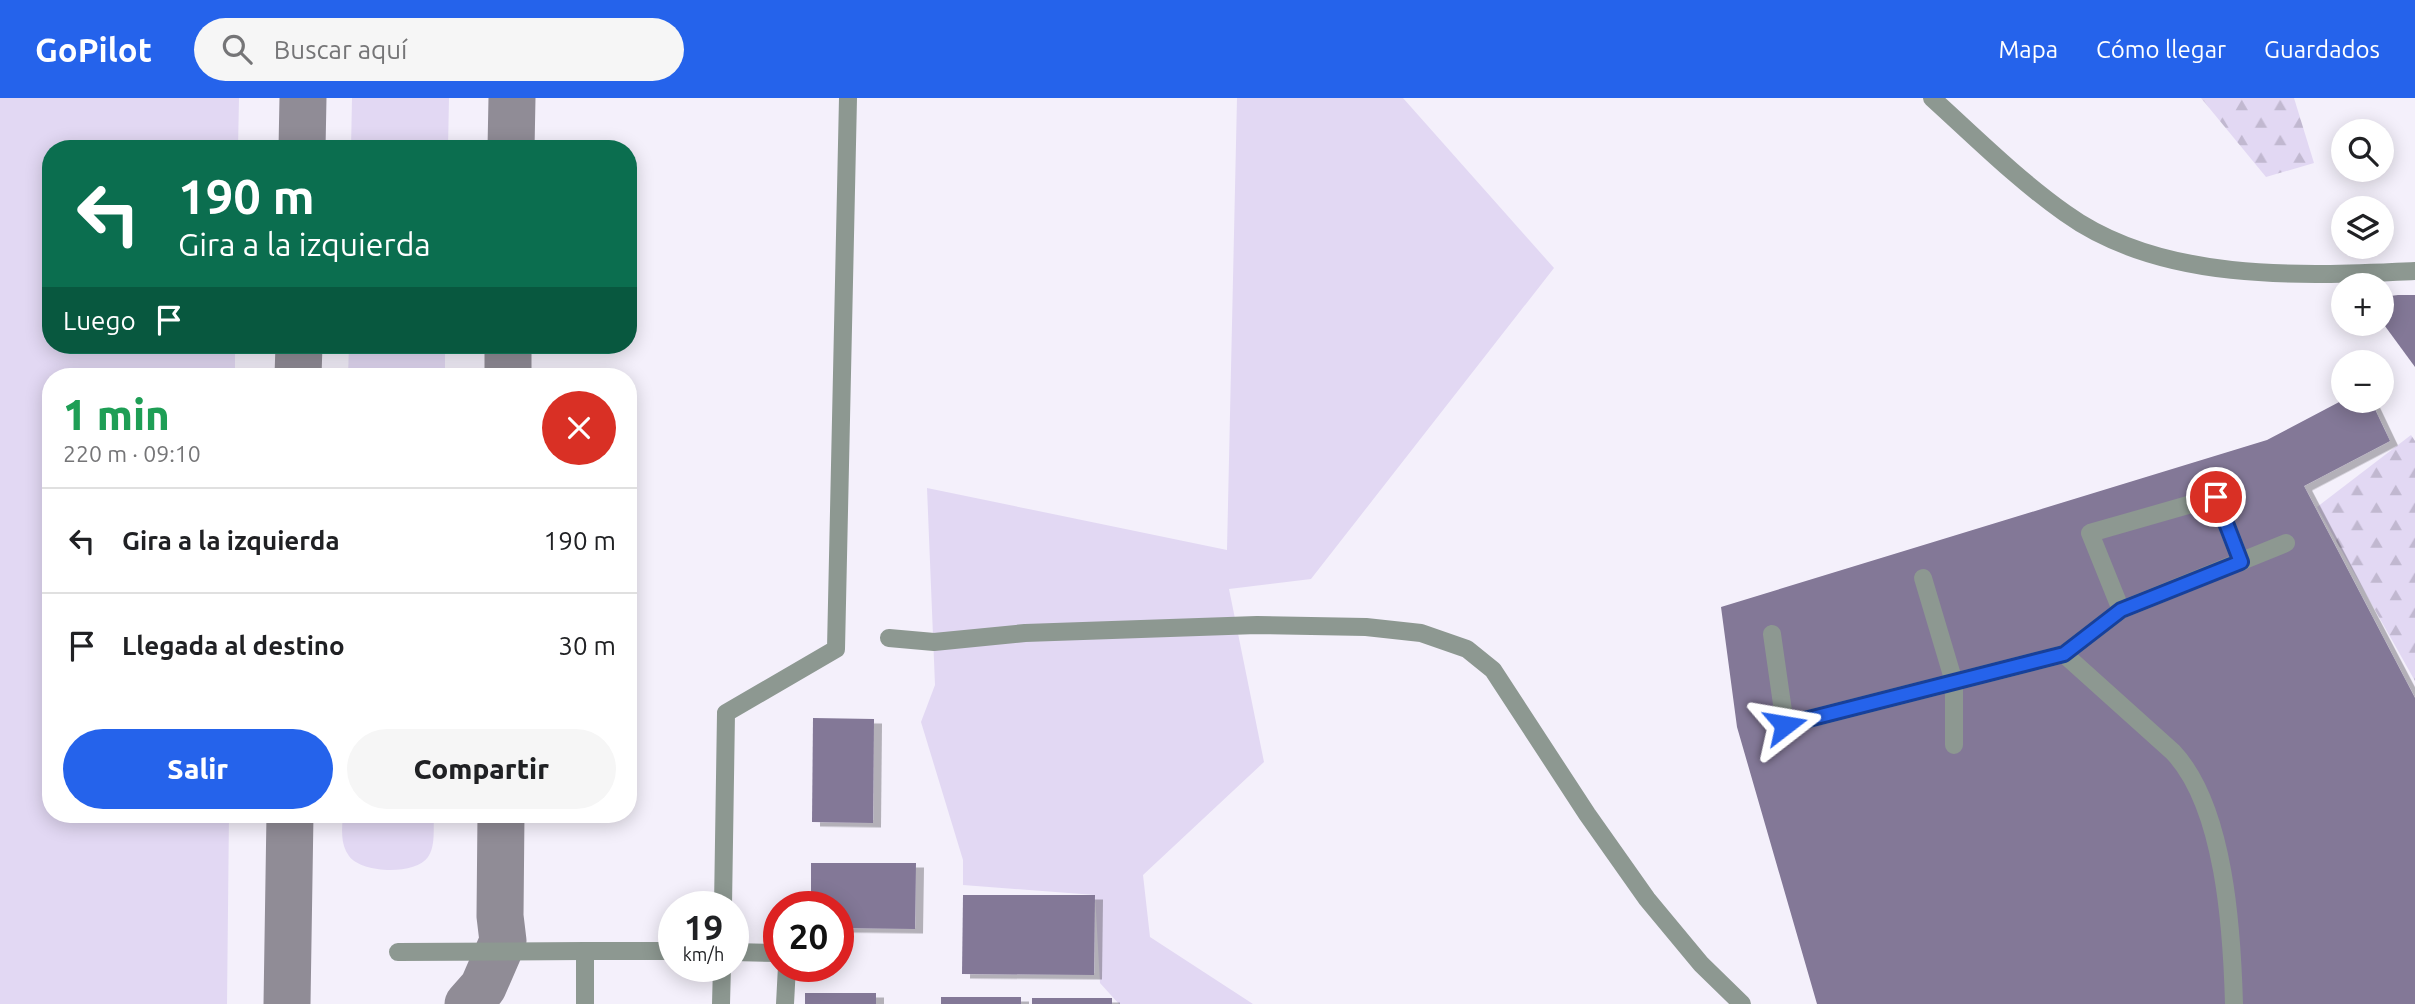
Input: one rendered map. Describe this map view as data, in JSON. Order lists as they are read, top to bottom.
{
  "page": {
    "header": "GoPilot",
    "search": "Buscar aquí",
    "nav": ["Mapa", "Cómo llegar", "Guardados"],
    "map_buttons": ["+", "−"],
    "turn": ["190 m", "Gira a la izquierda"],
    "then": "Luego",
    "heading": ["1 min", "220 m · 09:10"],
    "list": [
      {
        "name": "Gira a la izquierda",
        "value": "190 m"
      },
      {
        "name": "Llegada al destino",
        "value": "30 m"
      }
    ],
    "buttons": ["Salir", "Compartir"],
    "speed": "19 km/h",
    "limit": "20"
  }
}
